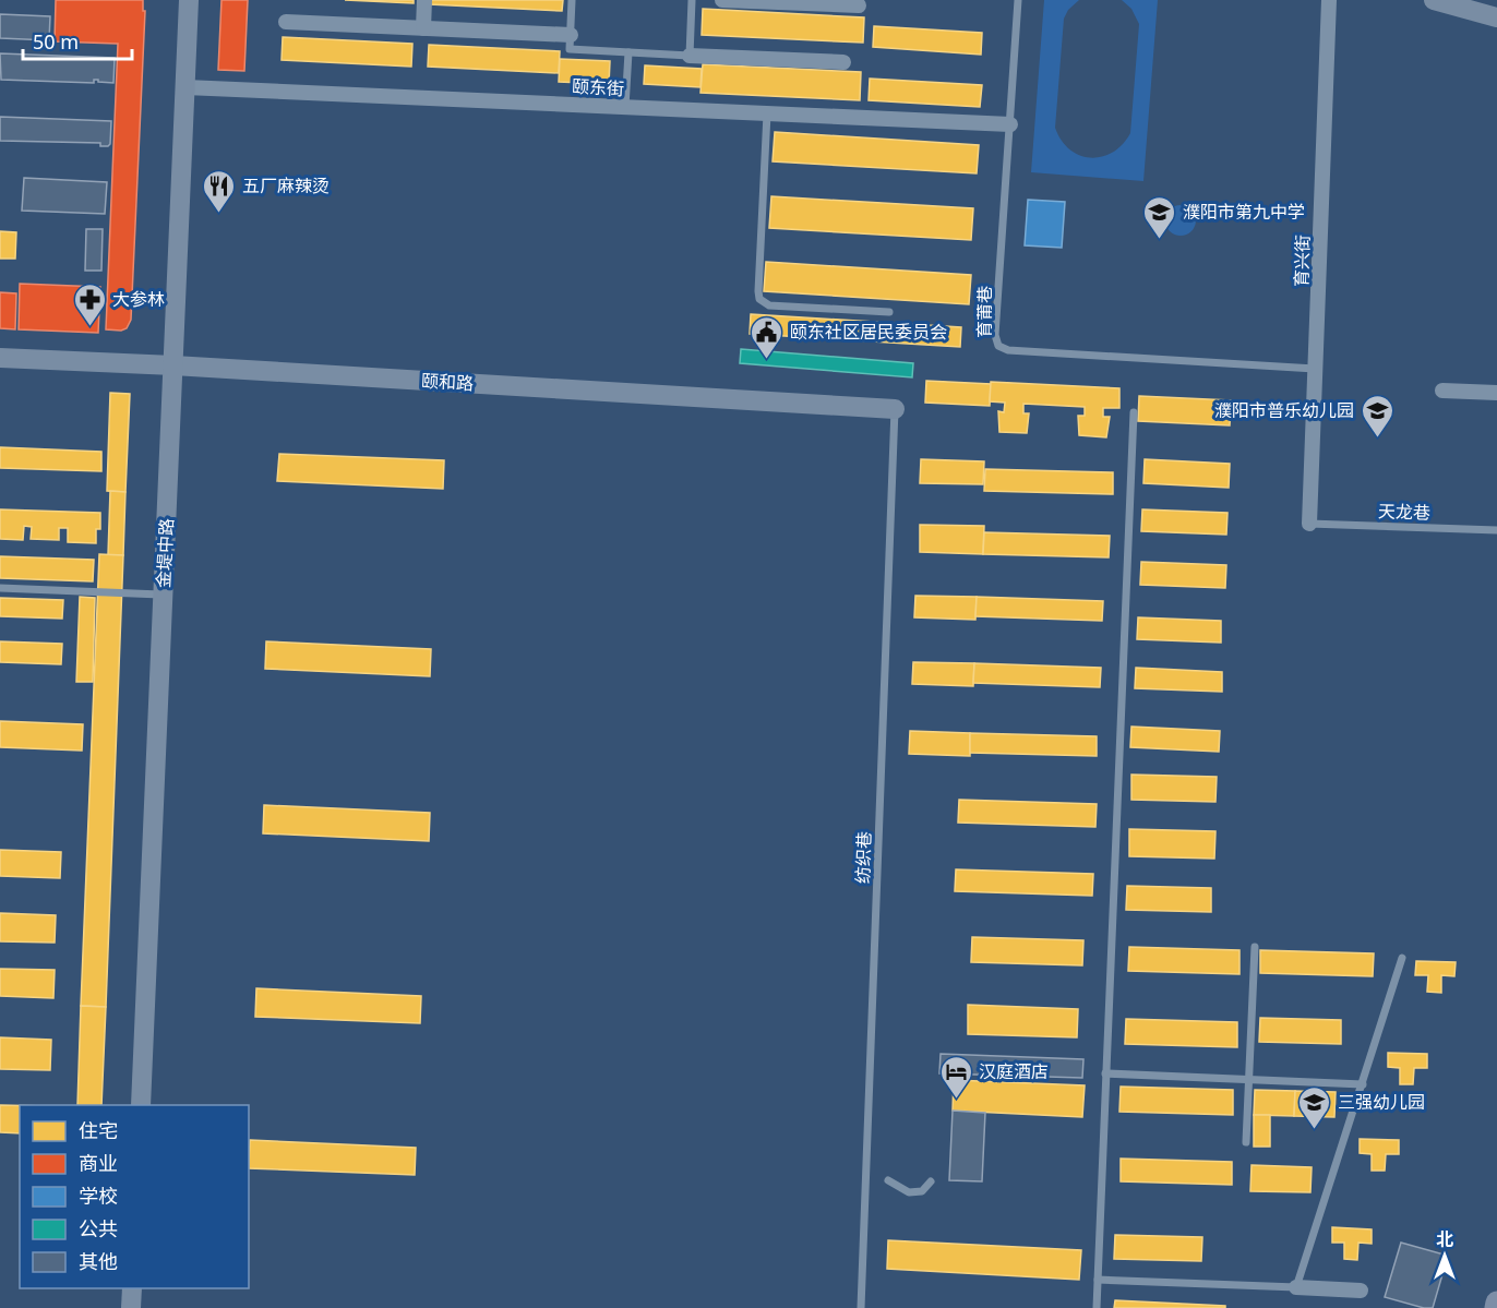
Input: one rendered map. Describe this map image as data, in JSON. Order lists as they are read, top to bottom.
{
  "streets": {
    "street": [
      "颐东街",
      "育兴街",
      "颐和路",
      "金堤中路"
    ],
    "lane": ["育莆巷", "天龙巷", "纺织巷"]
  },
  "crossings": [
    ["颐东街", "育莆巷"],
    ["颐东街", "金堤中路"],
    ["育兴街", "育莆巷"],
    ["育兴街", "天龙巷"],
    ["颐和路", "金堤中路"],
    ["颐和路", "纺织巷"]
  ],
  "places": {
    "restaurant": ["五厂麻辣烫"],
    "school or university": ["濮阳市第九中学", "濮阳市普乐幼儿园", "三强幼儿园"],
    "pharmacy": ["大参林"],
    "public building": ["颐东社区居民委员会"],
    "hotel": ["汉庭酒店"]
  },
  "legend": [
    "住宅",
    "商业",
    "学校",
    "公共",
    "其他"
  ],
  "scale_bar": "50 m",
  "north": "top"
}
